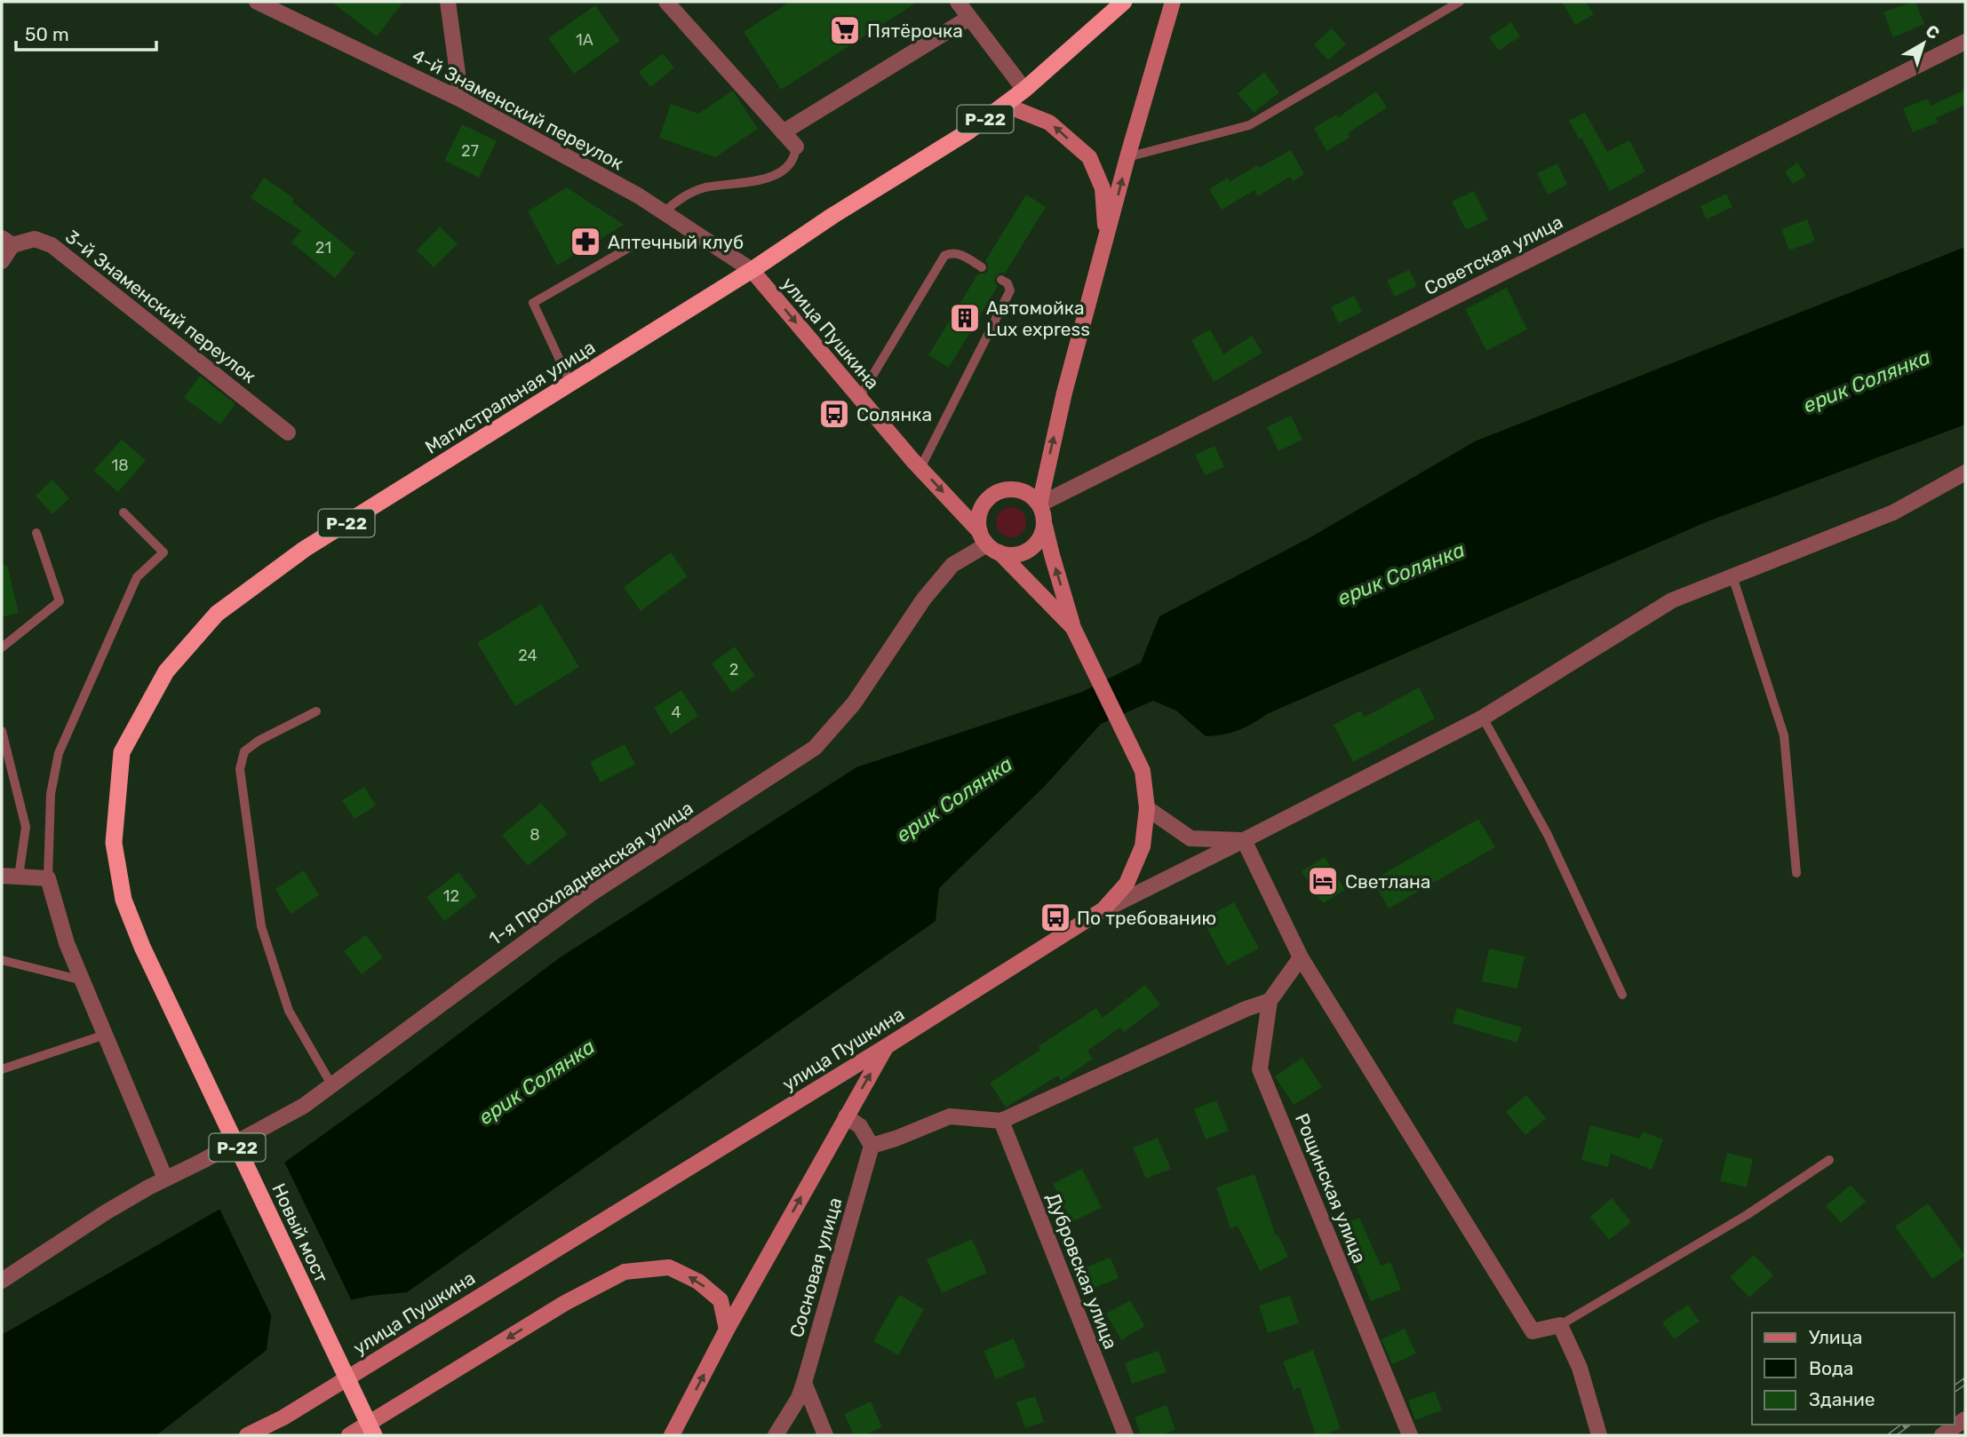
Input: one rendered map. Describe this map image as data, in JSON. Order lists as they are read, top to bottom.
{
  "streets": {
    "highway": ["Р-22", "Магистральная улица", "Новый мост"],
    "main road": ["улица Пушкина"],
    "street": [
      "4-й Знаменский переулок",
      "Советская улица",
      "3-й Знаменский переулок",
      "1-я Прохладненская улица",
      "Рощинская улица",
      "Сосновая улица",
      "Дубровская улица"
    ]
  },
  "crossings": [
    ["4-й Знаменский переулок", "улица Пушкина"],
    ["4-й Знаменский переулок", "Магистральная улица"],
    ["Советская улица", "улица Пушкина"],
    ["Советская улица", "1-я Прохладненская улица"],
    ["улица Пушкина", "Магистральная улица"],
    ["улица Пушкина", "1-я Прохладненская улица"],
    ["Магистральная улица", "Новый мост"]
  ],
  "water": ["ерик Солянка"],
  "places": {
    "supermarket": ["Пятёрочка"],
    "pharmacy": ["Аптечный клуб"],
    "building": ["Автомойка Lux express"],
    "bus stop": ["Солянка", "По требованию"],
    "hotel": ["Светлана"]
  },
  "house_numbers": [
    "1А",
    "27",
    "21",
    "18",
    "24",
    "2",
    "4",
    "8",
    "12"
  ],
  "legend": ["Улица", "Вода", "Здание"],
  "scale_bar": "50 m",
  "north": "top right"
}
